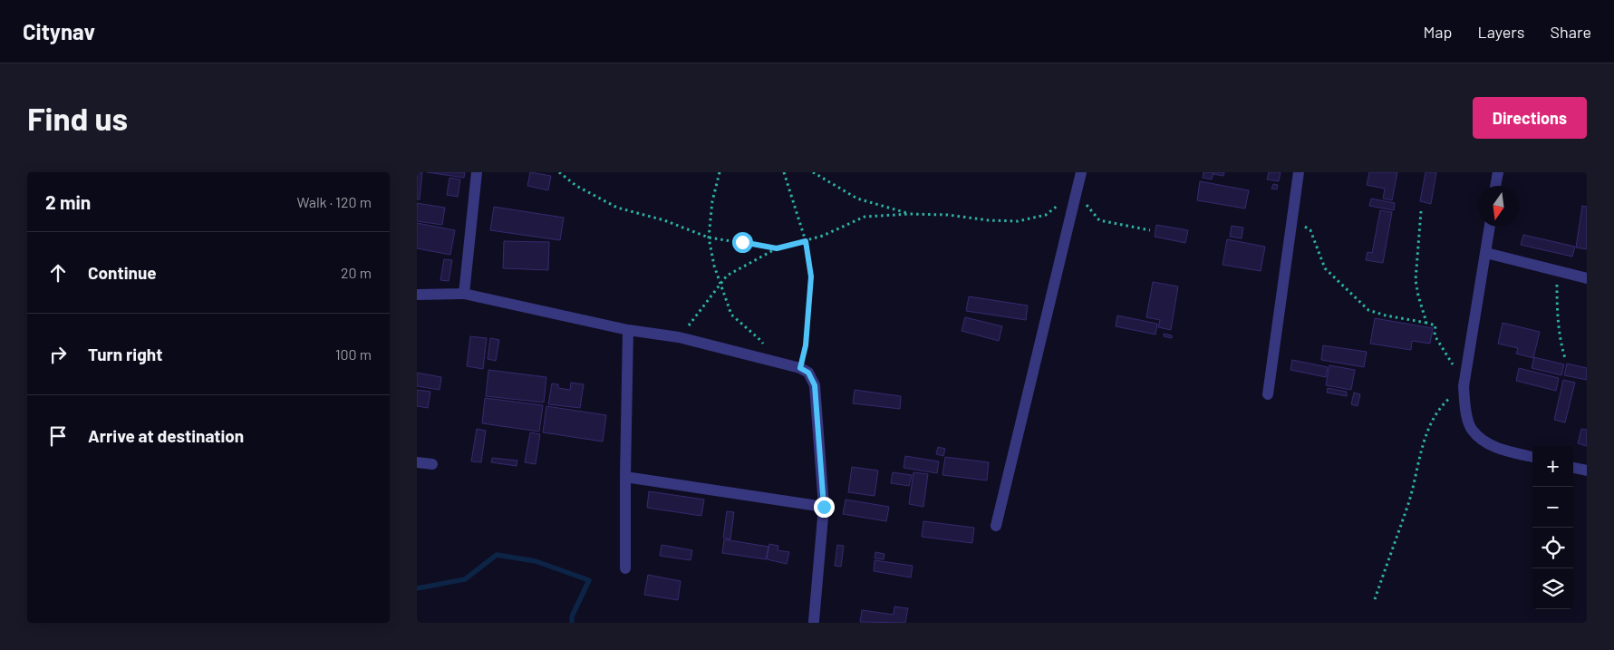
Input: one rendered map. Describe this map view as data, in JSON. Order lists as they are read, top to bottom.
{
  "north": "bottom",
  "page": {
    "header": "Citynav",
    "nav": ["Map", "Layers", "Share"],
    "buttons": "Directions",
    "title": "Find us",
    "heading": ["2 min", "Walk · 120 m"],
    "list": [
      ["Continue", "20 m"],
      ["Turn right", "100 m"],
      "Arrive at destination"
    ],
    "map_buttons": ["+", "−"]
  }
}
